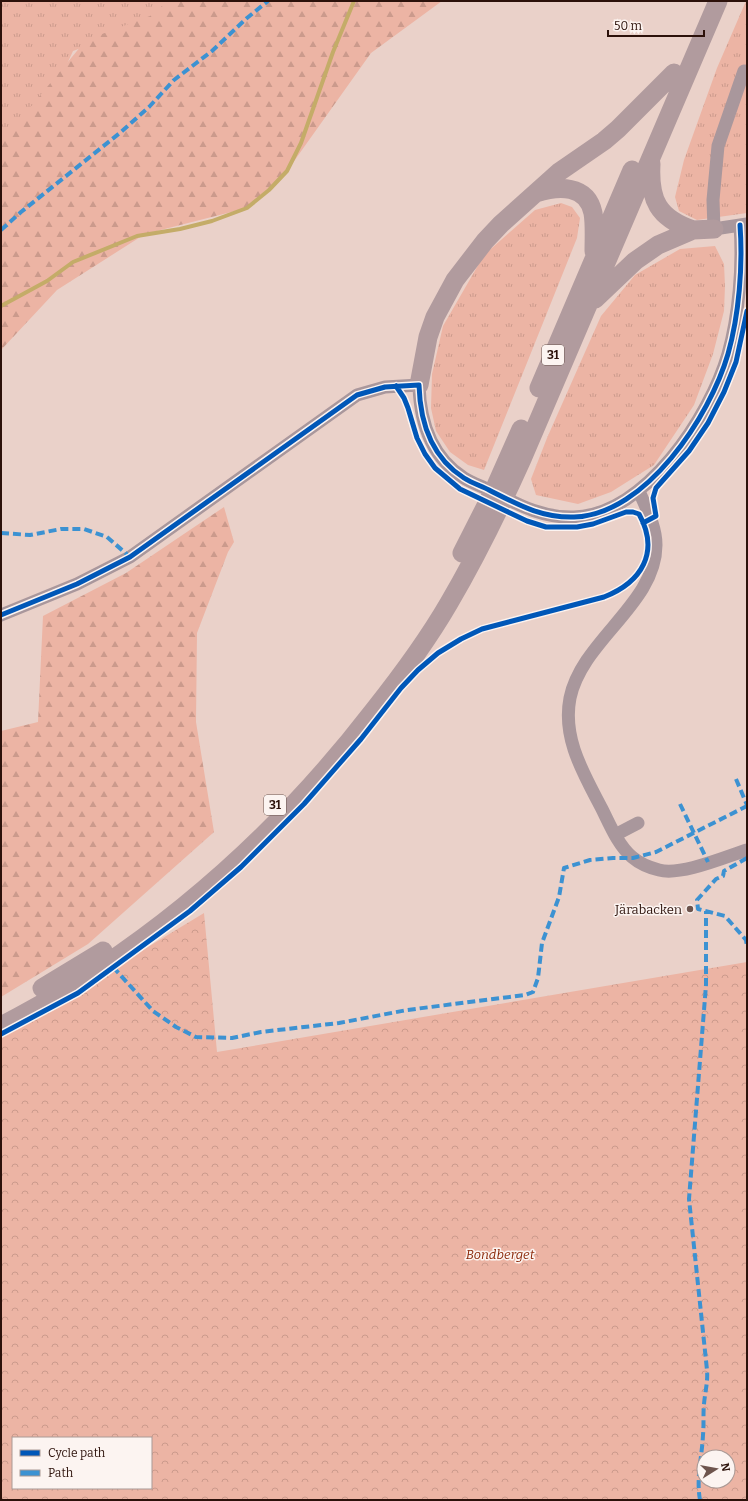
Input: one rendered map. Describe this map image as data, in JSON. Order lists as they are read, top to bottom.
{
  "streets": {
    "highway": ["31"]
  },
  "parks": ["Bondberget"],
  "places": ["Järabacken"],
  "legend": ["Cycle path", "Path"],
  "scale_bar": "50 m",
  "north": "right"
}
